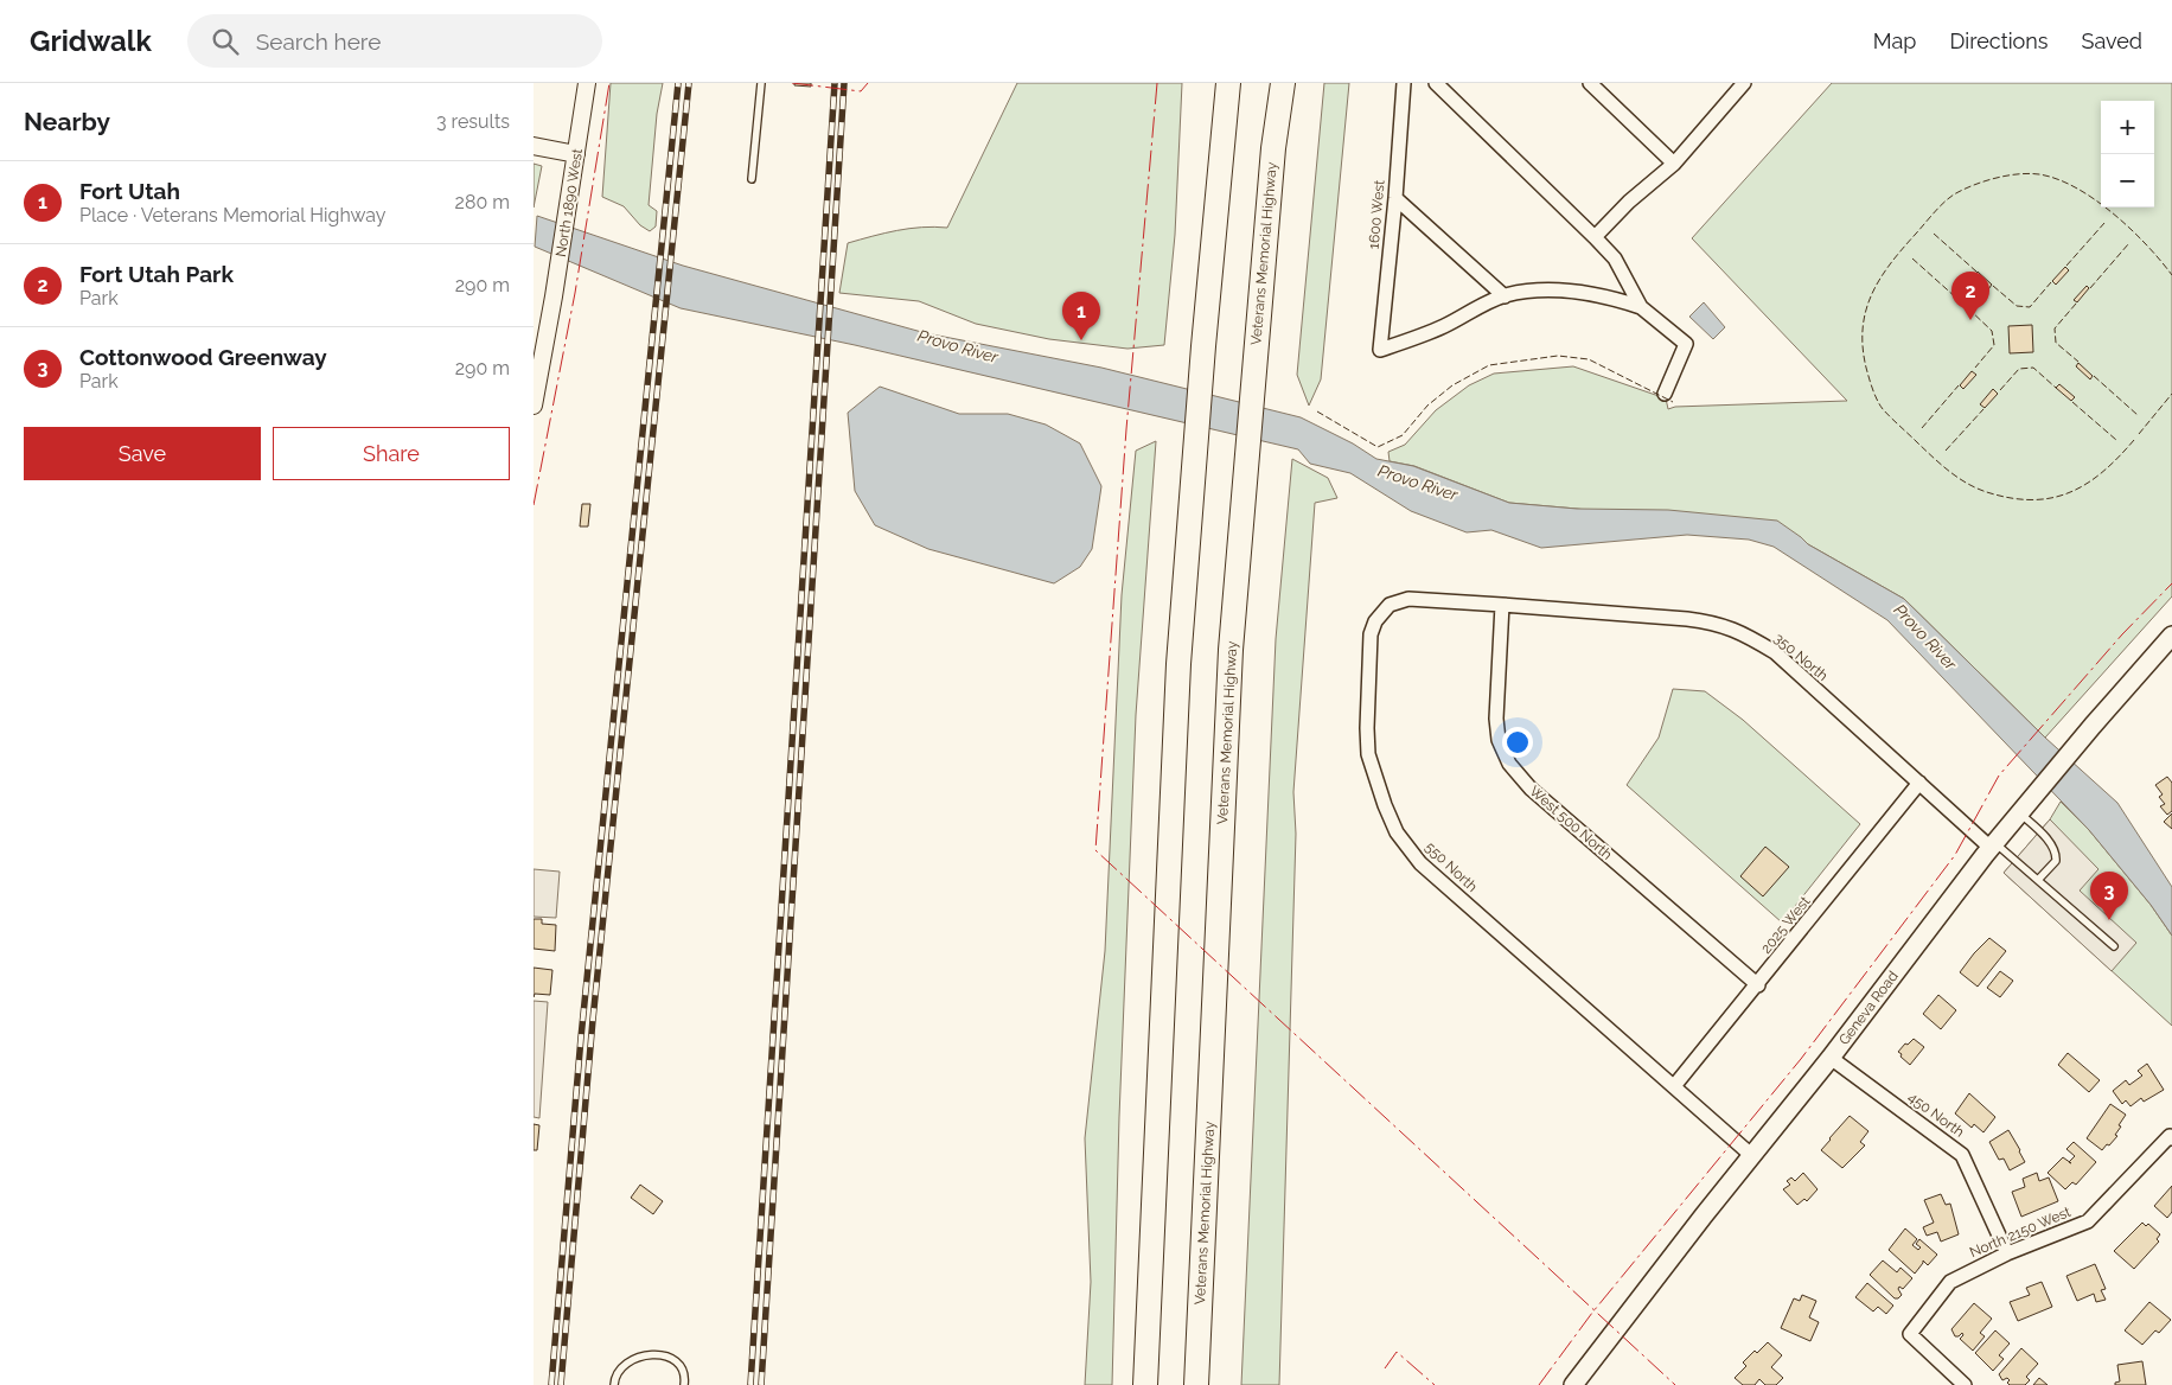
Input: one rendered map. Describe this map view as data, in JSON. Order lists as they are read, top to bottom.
{
  "streets": {
    "highway": ["Veterans Memorial Highway"],
    "main road": ["Geneva Road"],
    "street": [
      "North 1890 West",
      "1600 West",
      "350 North",
      "West 500 North",
      "550 North",
      "2025 West",
      "450 North",
      "North 2150 West"
    ]
  },
  "crossings": [
    ["350 North", "West 500 North"],
    ["350 North", "550 North"],
    ["350 North", "2025 West"],
    ["350 North", "Geneva Road"],
    ["West 500 North", "550 North"],
    ["West 500 North", "2025 West"],
    ["550 North", "2025 West"],
    ["550 North", "Geneva Road"],
    ["Geneva Road", "450 North"],
    ["450 North", "North 2150 West"]
  ],
  "water": ["Provo River"],
  "page": {
    "header": "Gridwalk",
    "search": "Search here",
    "nav": ["Map", "Directions", "Saved"],
    "heading": ["Nearby", "3 results"],
    "map_buttons": ["+", "−"],
    "list": [
      {
        "mark": "1",
        "name": "Fort Utah",
        "note": "Place · Veterans Memorial Highway",
        "value": "280 m"
      },
      {
        "mark": "2",
        "name": "Fort Utah Park",
        "note": "Park",
        "value": "290 m"
      },
      {
        "mark": "3",
        "name": "Cottonwood Greenway",
        "note": "Park",
        "value": "290 m"
      }
    ],
    "pins": ["2", "1", "3"],
    "buttons": ["Save", "Share"]
  }
}
